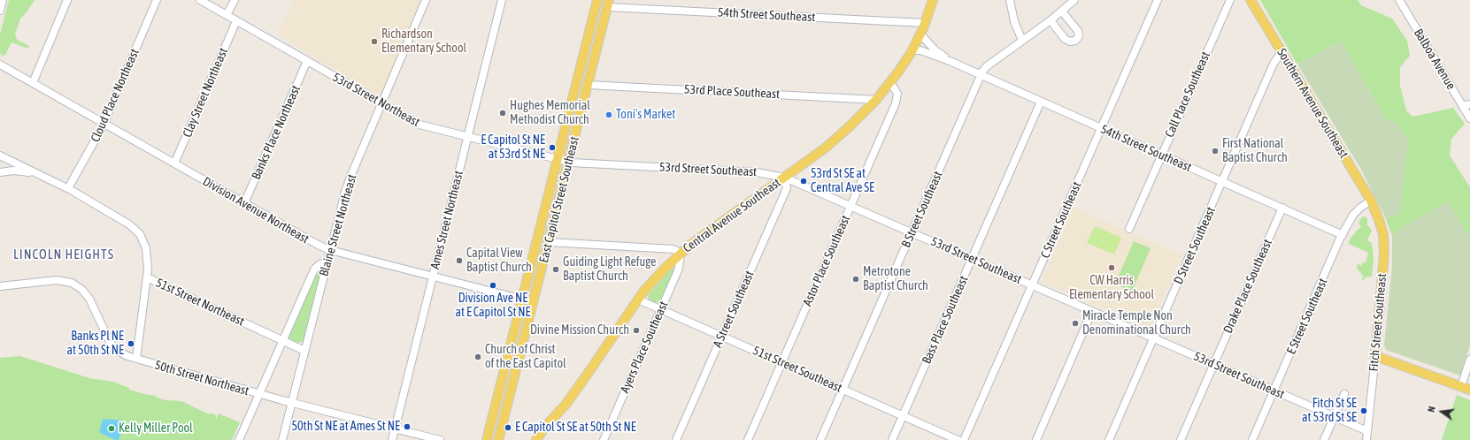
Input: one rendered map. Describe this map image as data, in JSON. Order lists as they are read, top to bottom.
{
  "streets": {
    "main road": [
      "Southern Avenue Southeast",
      "East Capitol Street Southeast",
      "Central Avenue Southeast",
      "Fitch Street Southeast"
    ],
    "street": [
      "54th Street Southeast",
      "Balboa Avenue",
      "53rd Place Southeast",
      "Clay Street Northeast",
      "Call Place Southeast",
      "Cloud Place Northeast",
      "53rd Street Northeast",
      "Banks Place Northeast",
      "53rd Street Southeast",
      "B Street Southeast",
      "Division Avenue Northeast",
      "Ames Street Northeast",
      "C Street Southeast",
      "Blaine Street Northeast",
      "D Street Southeast",
      "Astor Place Southeast",
      "Drake Place Southeast",
      "51st Street Northeast",
      "A Street Southeast",
      "E Street Southeast",
      "Bass Place Southeast",
      "Ayers Place Southeast",
      "51st Street Southeast",
      "50th Street Northeast"
    ]
  },
  "crossings": [
    ["54th Street Southeast", "Call Place Southeast"],
    ["54th Street Southeast", "East Capitol Street Southeast"],
    ["54th Street Southeast", "B Street Southeast"],
    ["54th Street Southeast", "Central Avenue Southeast"],
    ["54th Street Southeast", "C Street Southeast"],
    ["54th Street Southeast", "D Street Southeast"],
    ["54th Street Southeast", "Drake Place Southeast"],
    ["54th Street Southeast", "E Street Southeast"],
    ["54th Street Southeast", "Bass Place Southeast"],
    ["53rd Place Southeast", "East Capitol Street Southeast"],
    ["53rd Place Southeast", "Central Avenue Southeast"],
    ["Clay Street Northeast", "53rd Street Northeast"],
    ["Clay Street Northeast", "Division Avenue Northeast"],
    ["Cloud Place Northeast", "Division Avenue Northeast"],
    ["Cloud Place Northeast", "51st Street Northeast"],
    ["53rd Street Northeast", "Banks Place Northeast"],
    ["53rd Street Northeast", "53rd Street Southeast"],
    ["53rd Street Northeast", "East Capitol Street Southeast"],
    ["53rd Street Northeast", "Ames Street Northeast"],
    ["53rd Street Northeast", "Blaine Street Northeast"],
    ["Southern Avenue Southeast", "D Street Southeast"],
    ["Southern Avenue Southeast", "E Street Southeast"],
    ["Southern Avenue Southeast", "Fitch Street Southeast"],
    ["Banks Place Northeast", "Division Avenue Northeast"],
    ["53rd Street Southeast", "East Capitol Street Southeast"],
    ["53rd Street Southeast", "B Street Southeast"],
    ["53rd Street Southeast", "Central Avenue Southeast"],
    ["53rd Street Southeast", "C Street Southeast"],
    ["53rd Street Southeast", "D Street Southeast"],
    ["53rd Street Southeast", "Astor Place Southeast"],
    ["53rd Street Southeast", "Drake Place Southeast"],
    ["53rd Street Southeast", "A Street Southeast"],
    ["53rd Street Southeast", "E Street Southeast"],
    ["53rd Street Southeast", "Bass Place Southeast"],
    ["53rd Street Southeast", "Fitch Street Southeast"],
    ["East Capitol Street Southeast", "Division Avenue Northeast"],
    ["B Street Southeast", "51st Street Southeast"],
    ["Division Avenue Northeast", "Ames Street Northeast"],
    ["Division Avenue Northeast", "Blaine Street Northeast"],
    ["Central Avenue Southeast", "Astor Place Southeast"],
    ["Central Avenue Southeast", "A Street Southeast"],
    ["Central Avenue Southeast", "Ayers Place Southeast"],
    ["Central Avenue Southeast", "51st Street Southeast"],
    ["Ames Street Northeast", "50th Street Northeast"],
    ["Blaine Street Northeast", "51st Street Northeast"],
    ["Blaine Street Northeast", "50th Street Northeast"],
    ["Astor Place Southeast", "51st Street Southeast"],
    ["A Street Southeast", "51st Street Southeast"],
    ["E Street Southeast", "Fitch Street Southeast"],
    ["Bass Place Southeast", "51st Street Southeast"],
    ["Ayers Place Southeast", "51st Street Southeast"]
  ],
  "districts": ["LINCOLN HEIGHTS"],
  "places": [
    "Richardson Elementary School",
    "Hughes Memorial Methodist Church",
    "Toni's Market",
    "E Capitol St NE at 53rd St NE",
    "First National Baptist Church",
    "53rd St SE at Central Ave SE",
    "Capital View Baptist Church",
    "CW Harris Elementary School",
    "Guiding Light Refuge Baptist Church",
    "Metrotone Baptist Church",
    "Division Ave NE at E Capitol St NE",
    "Miracle Temple Non Denominational Church",
    "Divine Mission Church",
    "Banks Pl NE at 50th St NE",
    "Church of Christ of the East Capitol",
    "Fitch St SE at 53rd St SE",
    "50th St NE at Ames St NE",
    "E Capitol St SE at 50th St NE",
    "Kelly Miller Pool"
  ],
  "north": "left"
}
